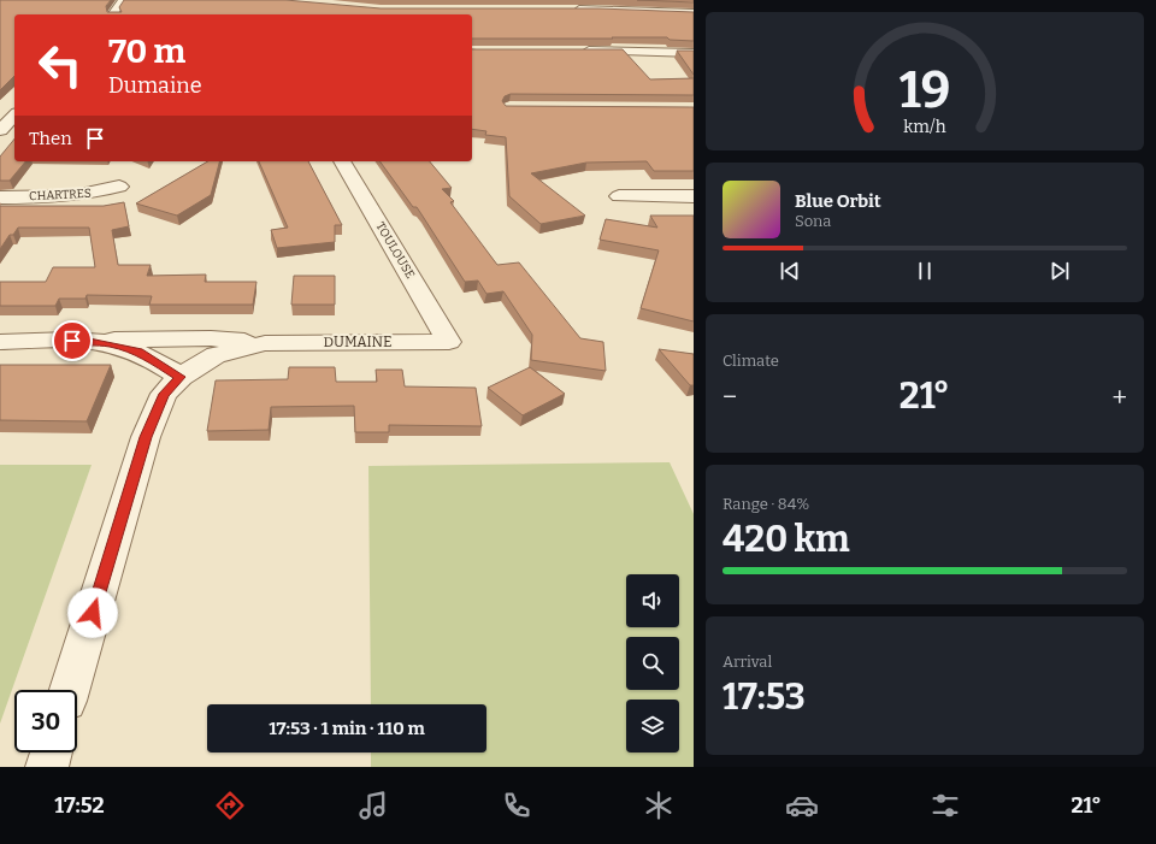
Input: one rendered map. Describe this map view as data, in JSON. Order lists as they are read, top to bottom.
{
  "streets": {
    "street": ["CHARTRES", "TOULOUSE", "DUMAINE"]
  },
  "crossings": [
    ["TOULOUSE", "DUMAINE"]
  ],
  "page": {
    "turn": ["70 m", "Dumaine"],
    "then": "Then",
    "song": ["Blue Orbit", "Sona"],
    "tile": [
      "Climate",
      ["Range · 84%", "420 km"],
      ["Arrival", "17:53"]
    ],
    "heat": ["−", "21°", "+"],
    "limit": "30",
    "trip": "17:53 · 1 min · 110 m",
    "tabs": ["17:52", "21°"],
    "gauge": ["19", "km/h"]
  }
}
